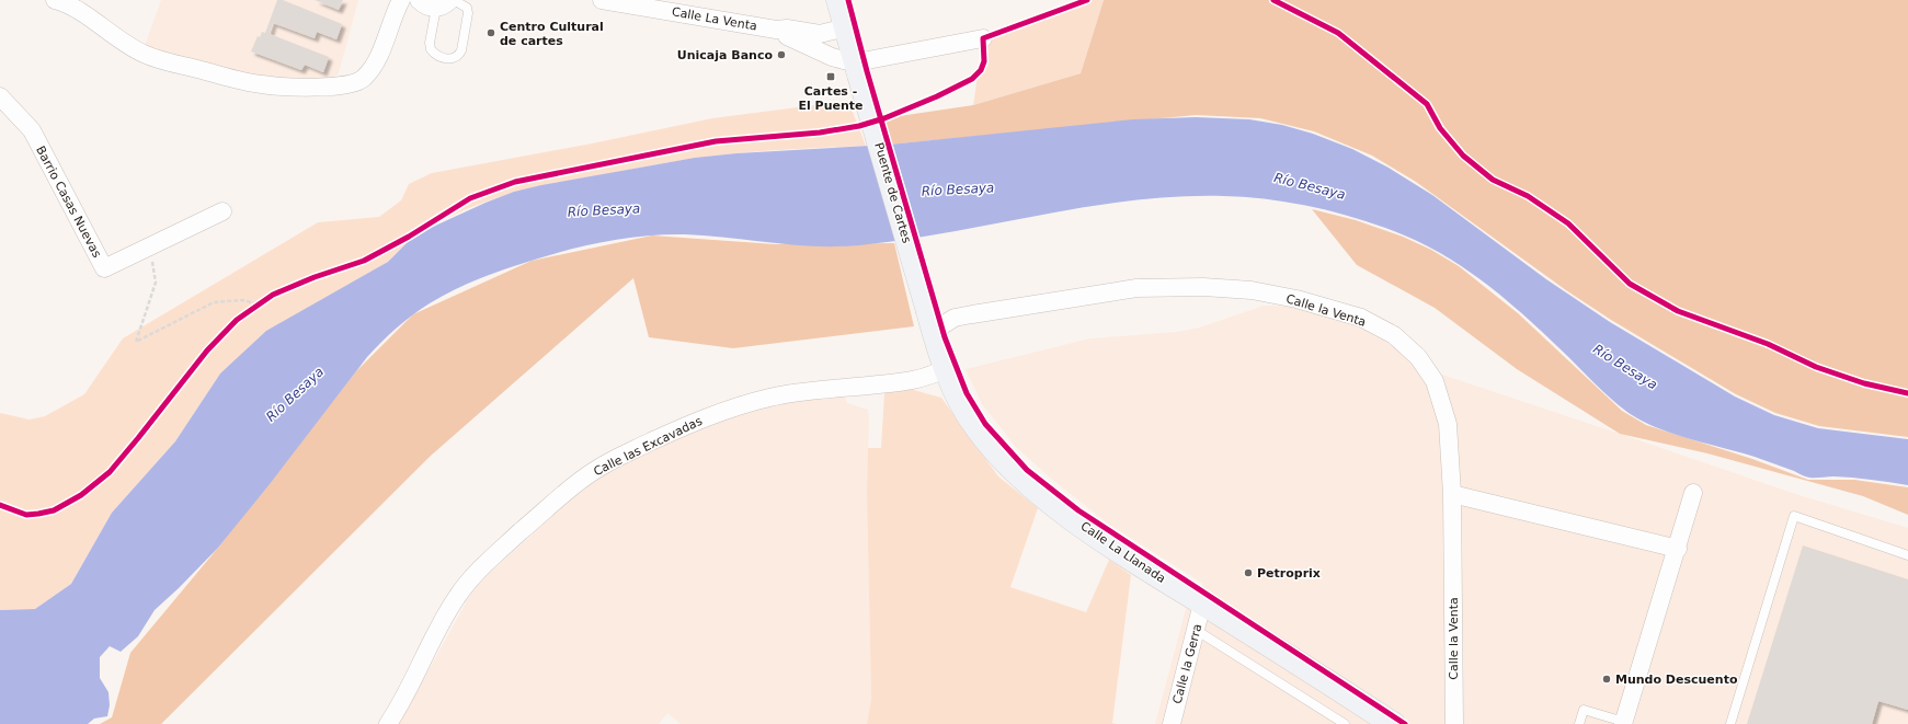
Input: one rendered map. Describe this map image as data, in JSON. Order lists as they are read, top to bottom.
{
  "streets": {
    "highway": ["Puente de Cartes", "Calle La Llanada"],
    "street": [
      "Calle La Venta",
      "Barrio Casas Nuevas",
      "Calle la Venta",
      "Calle las Excavadas",
      "Calle la Gerra"
    ]
  },
  "crossings": [
    ["Calle La Venta", "Puente de Cartes"],
    ["Puente de Cartes", "Calle la Venta"],
    ["Puente de Cartes", "Calle La Llanada"],
    ["Calle la Venta", "Calle La Llanada"],
    ["Calle las Excavadas", "Calle La Llanada"],
    ["Calle La Llanada", "Calle la Gerra"]
  ],
  "water": ["Río Besaya"],
  "places": {
    "other": [
      "Centro Cultural de cartes",
      "Unicaja Banco",
      "Petroprix",
      "Mundo Descuento"
    ],
    "transit": ["Cartes - El Puente"]
  }
}
